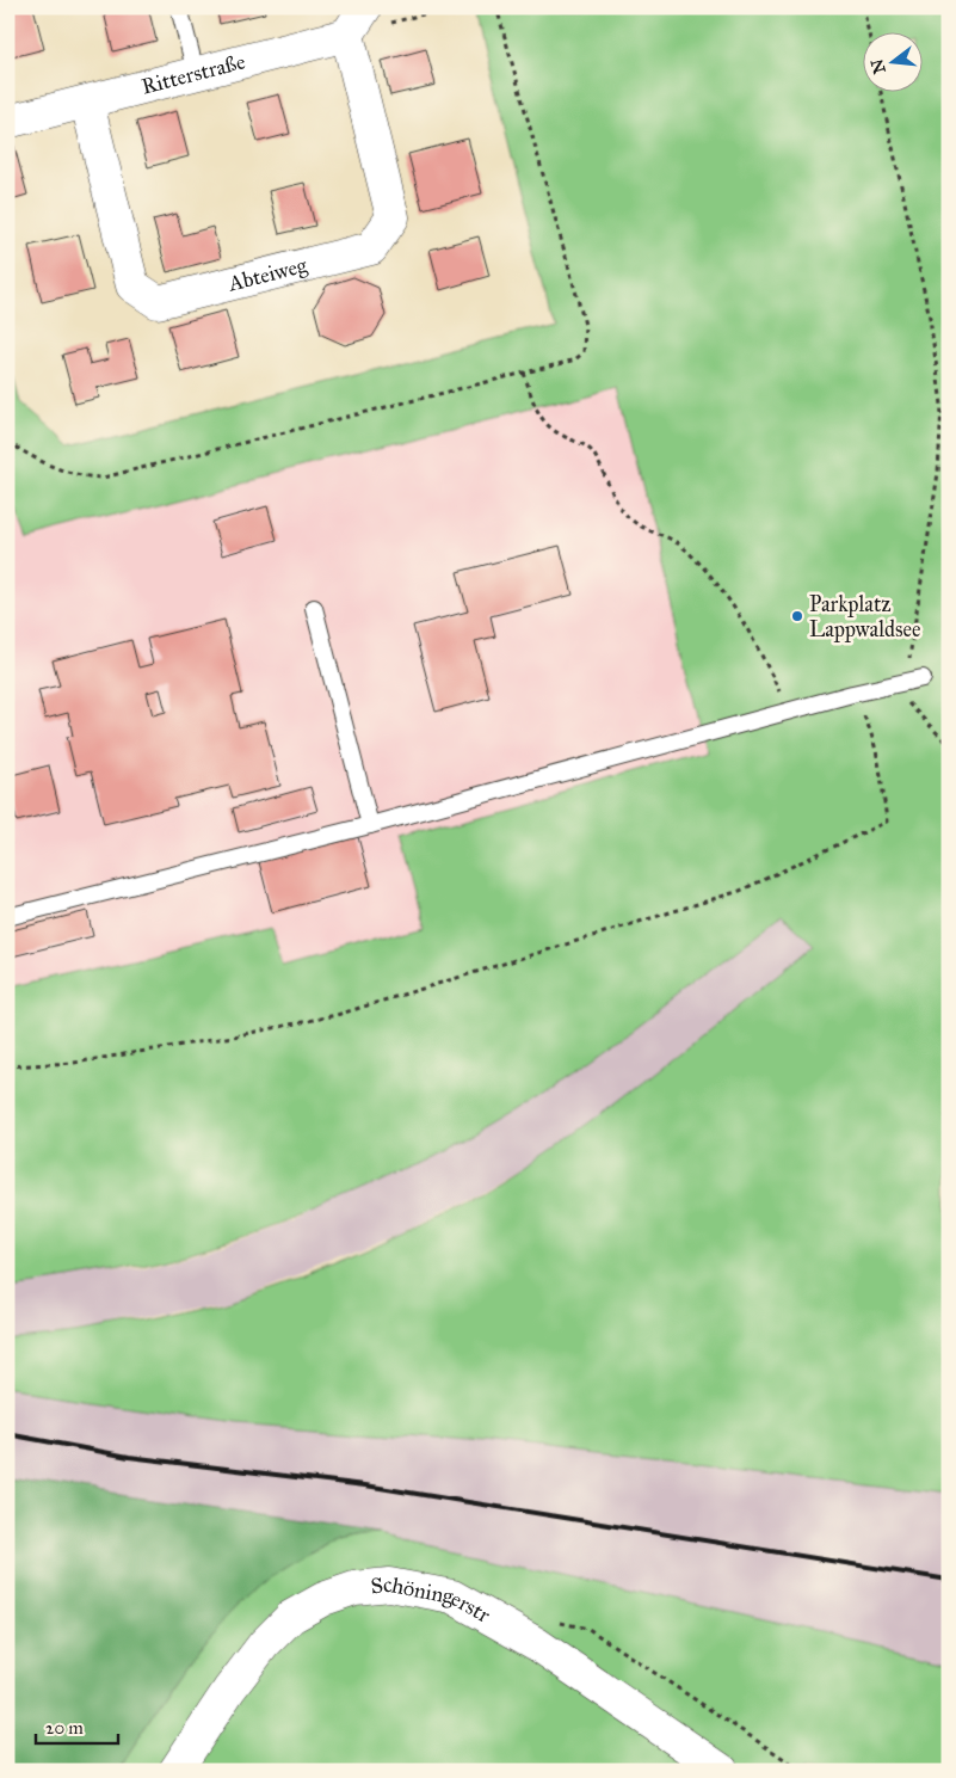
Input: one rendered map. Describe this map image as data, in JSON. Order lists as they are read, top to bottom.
{
  "streets": {
    "street": ["Ritterstraße", "Abteiweg", "Schöningerstr"]
  },
  "crossings": [
    ["Ritterstraße", "Abteiweg"]
  ],
  "places": ["Parkplatz Lappwaldsee"],
  "scale_bar": "20 m",
  "north": "left"
}
